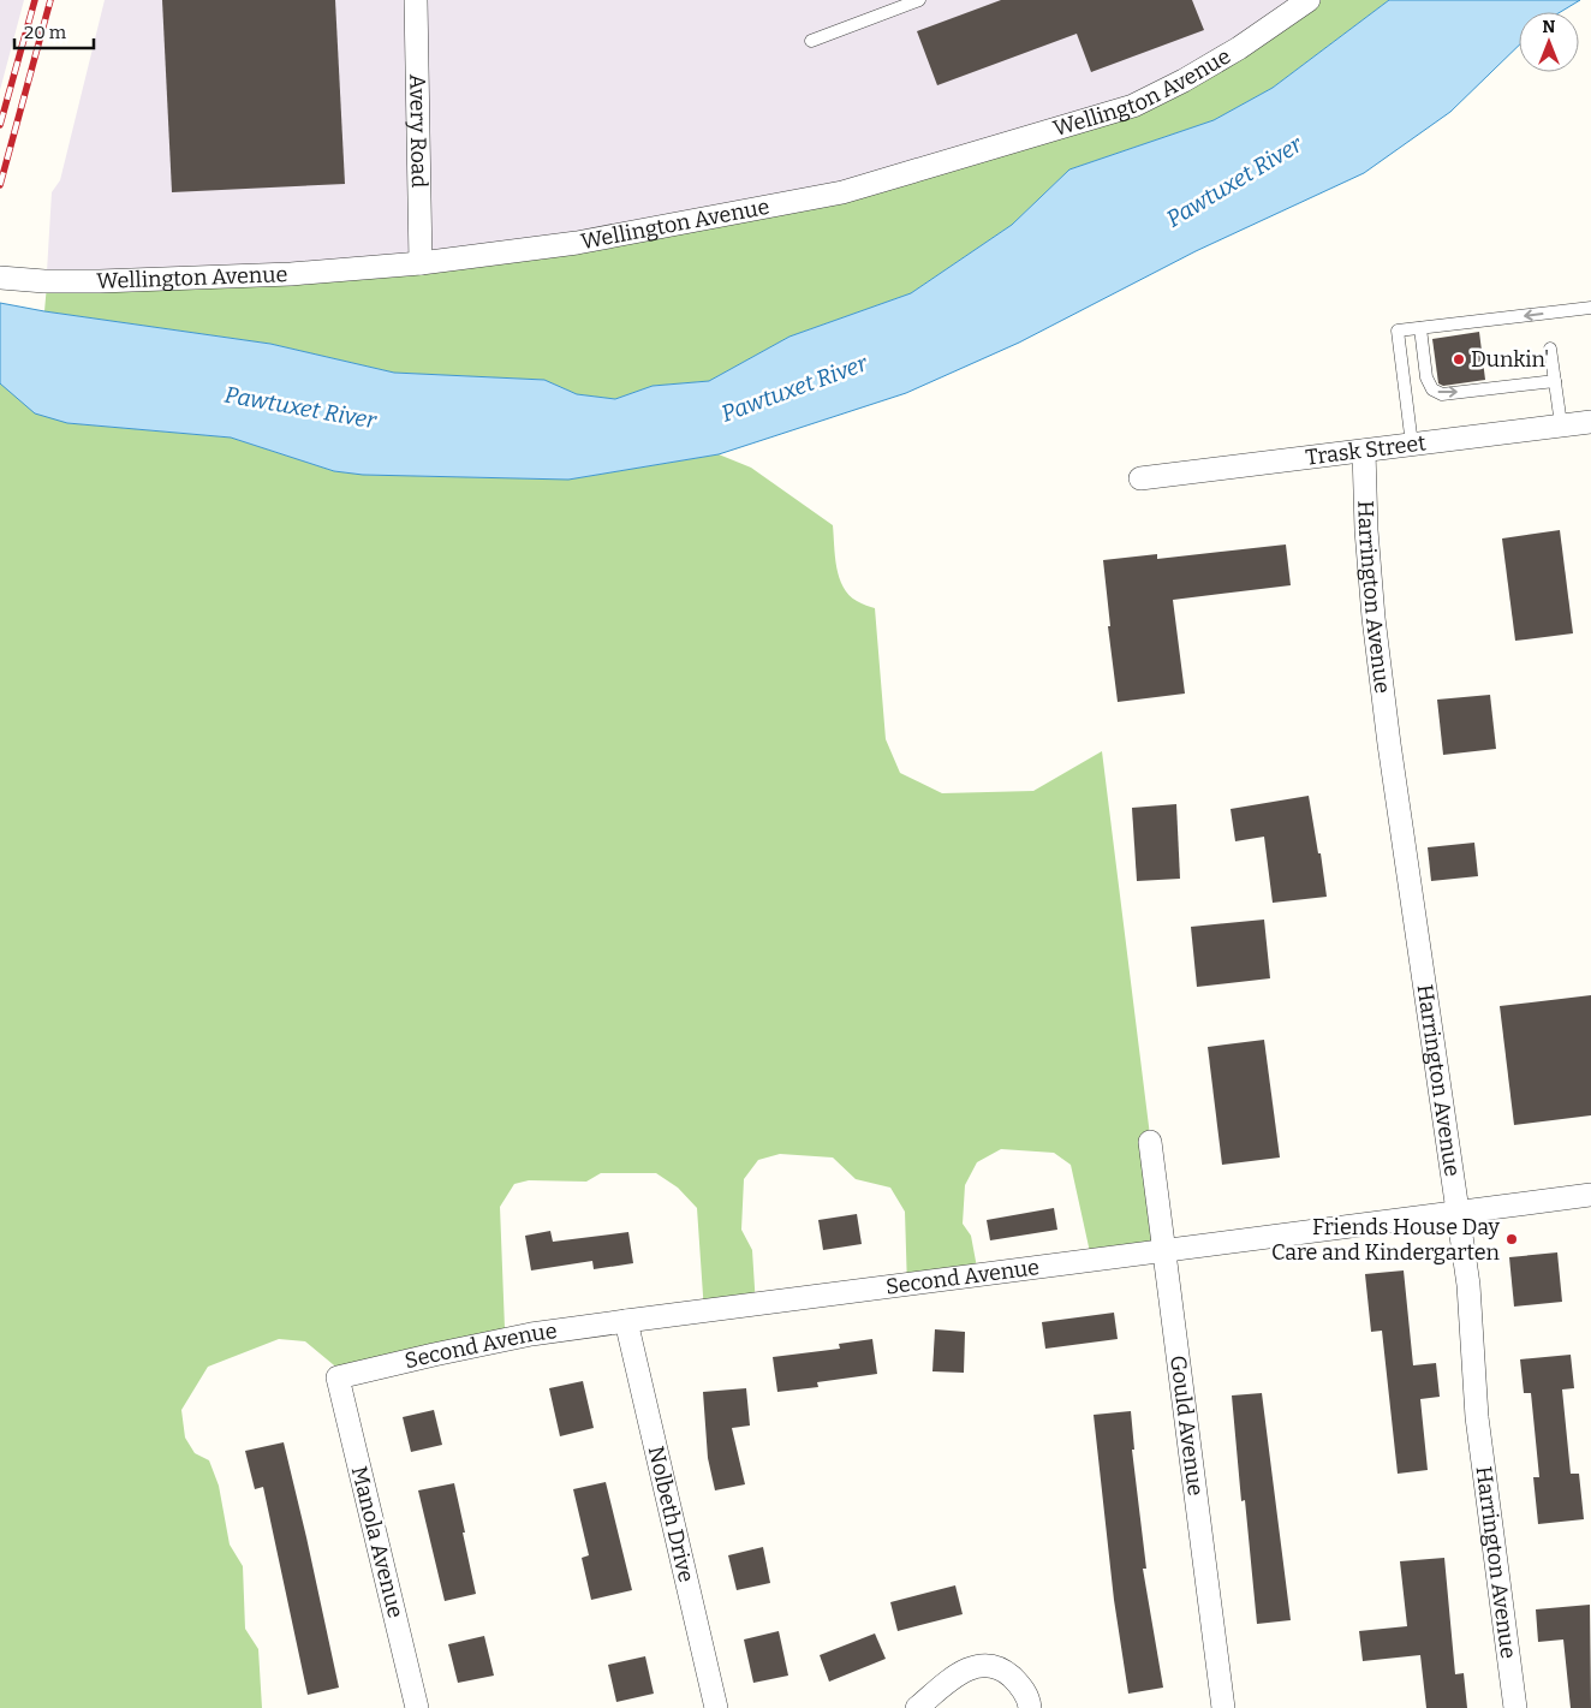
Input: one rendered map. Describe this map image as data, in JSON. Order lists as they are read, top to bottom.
{
  "streets": {
    "street": [
      "Wellington Avenue",
      "Avery Road",
      "Trask Street",
      "Harrington Avenue",
      "Second Avenue",
      "Gould Avenue",
      "Nolbeth Drive",
      "Manola Avenue"
    ]
  },
  "crossings": [
    ["Wellington Avenue", "Avery Road"],
    ["Trask Street", "Harrington Avenue"],
    ["Harrington Avenue", "Second Avenue"],
    ["Second Avenue", "Gould Avenue"],
    ["Second Avenue", "Nolbeth Drive"],
    ["Second Avenue", "Manola Avenue"]
  ],
  "water": ["Pawtuxet River"],
  "places": ["Dunkin'", "Friends House Day Care and Kindergarten"],
  "scale_bar": "20 m",
  "north": "top"
}
